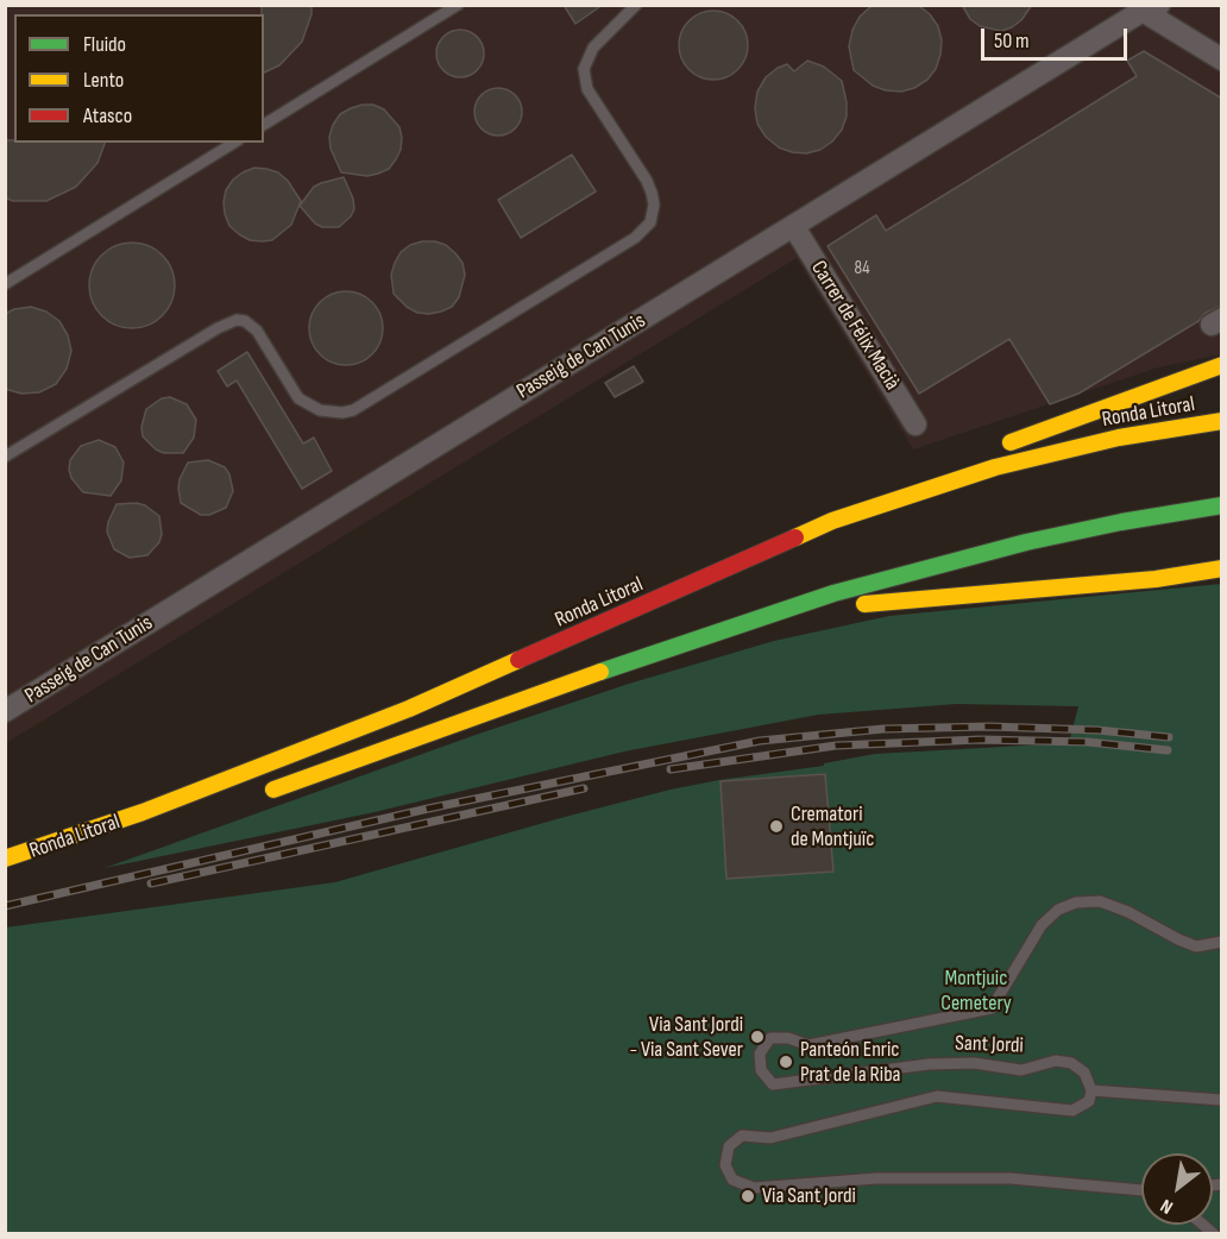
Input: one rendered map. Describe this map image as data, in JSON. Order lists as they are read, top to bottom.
{
  "streets": {
    "highway": ["Ronda Litoral"],
    "street": ["Carrer de Félix Macià", "Passeig de Can Tunis"],
    "lane": ["Sant Jordi"]
  },
  "crossings": [
    ["Carrer de Félix Macià", "Passeig de Can Tunis"]
  ],
  "parks": ["Montjuic Cemetery"],
  "places": [
    "Crematori de Montjuïc",
    "Via Sant Jordi - Via Sant Sever",
    "Panteón Enric Prat de la Riba",
    "Via Sant Jordi"
  ],
  "house_numbers": ["84"],
  "legend": ["Fluido", "Lento", "Atasco"],
  "scale_bar": "50 m",
  "north": "bottom left"
}
